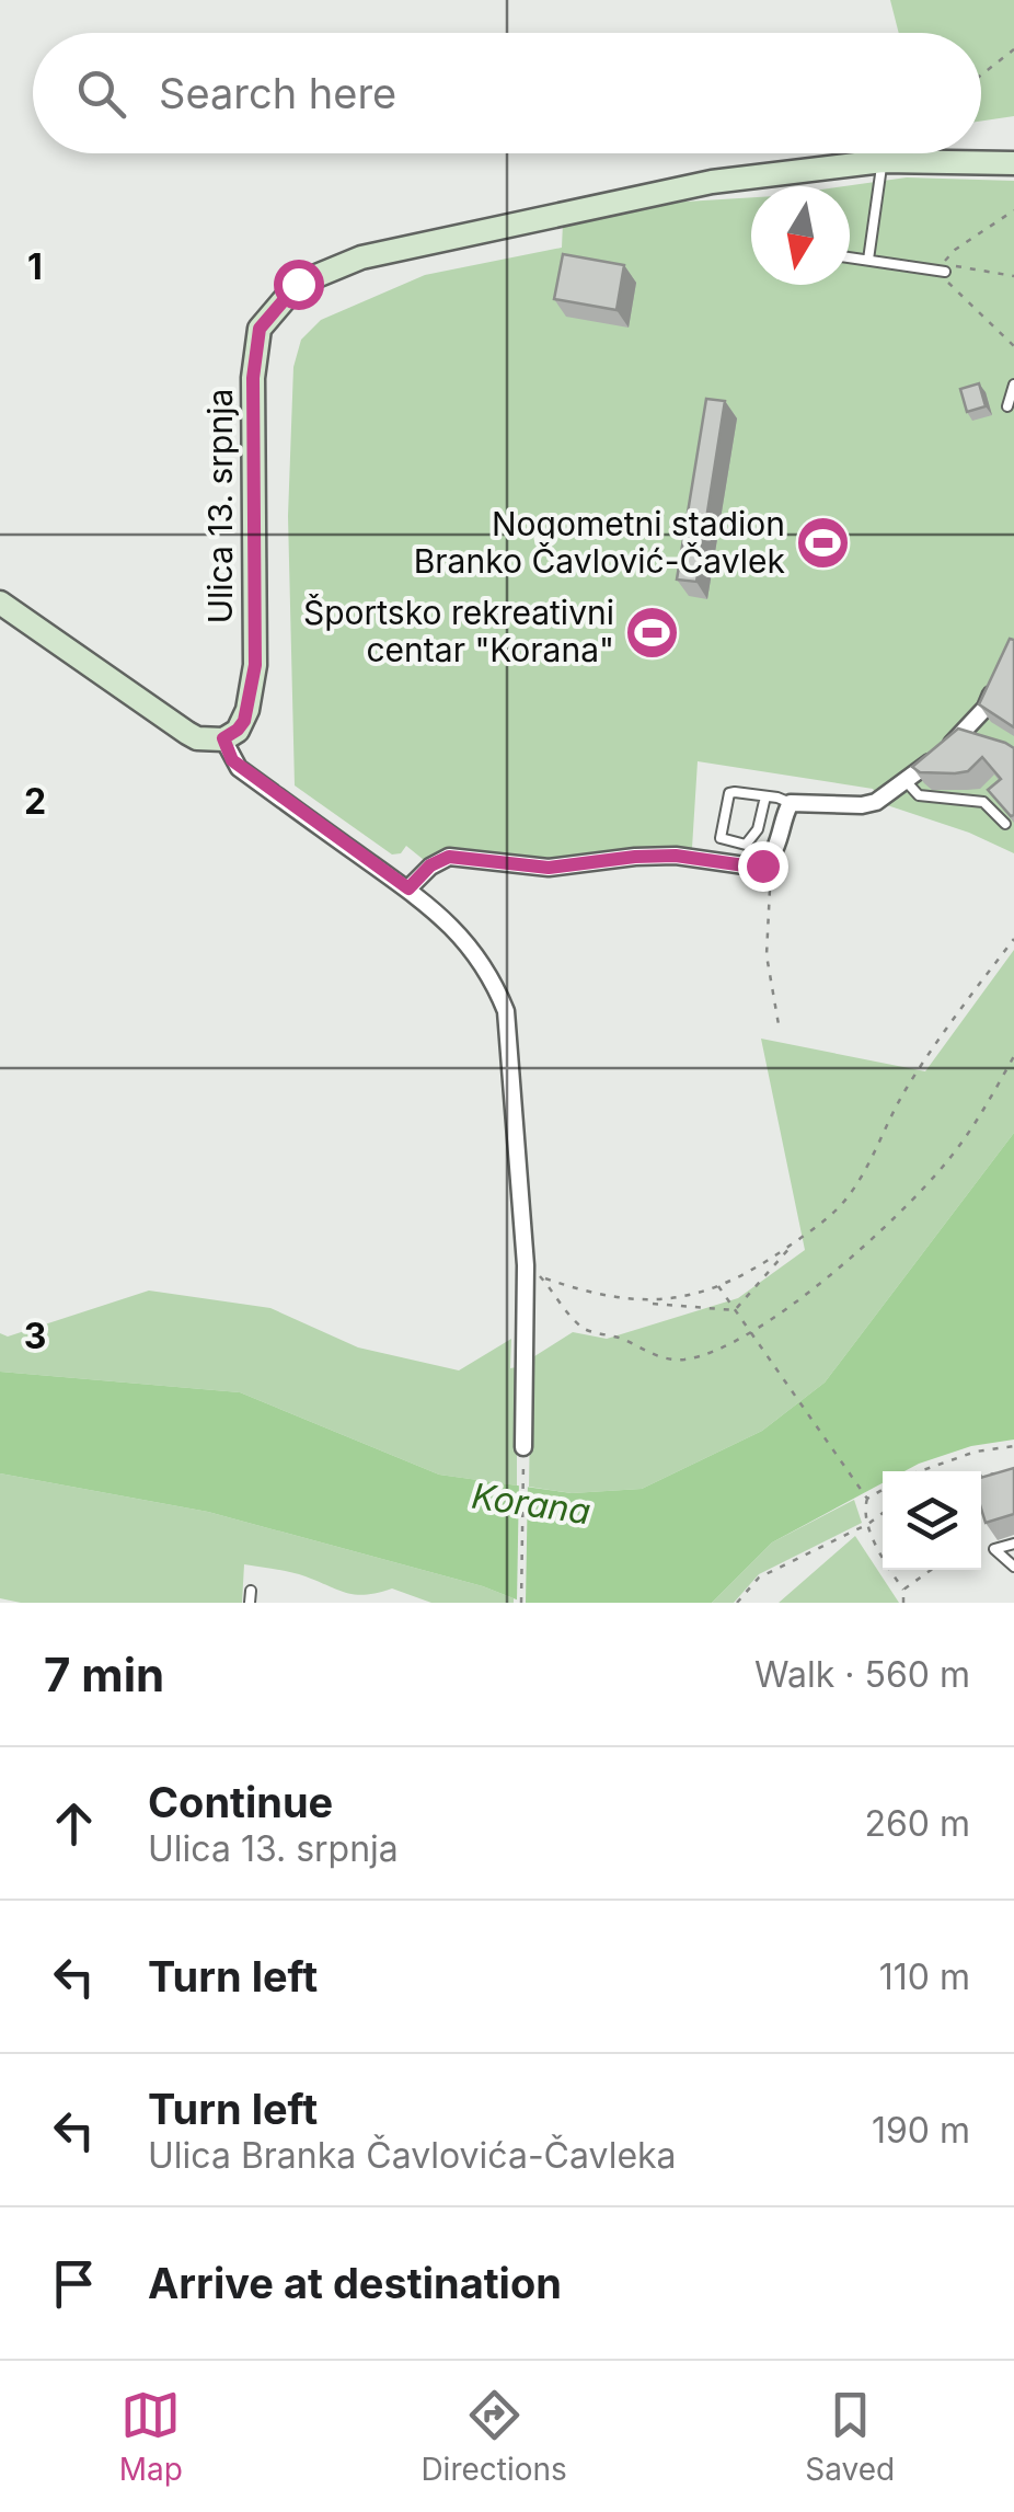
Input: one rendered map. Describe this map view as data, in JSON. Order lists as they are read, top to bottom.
{
  "streets": {
    "street": ["Ulica 13. srpnja"]
  },
  "water": ["Korana"],
  "places": {
    "sports": ["Nogometni stadion Branko Čavlović-Čavlek", "Športsko rekreativni centar \"Korana\""]
  },
  "north": "bottom",
  "page": {
    "search": "Search here",
    "heading": ["7 min", "Walk · 560 m"],
    "list": [
      ["Continue", "Ulica 13. srpnja", "260 m"],
      ["Turn left", "110 m"],
      ["Turn left", "Ulica Branka Čavlovića-Čavleka", "190 m"],
      "Arrive at destination"
    ],
    "nav": ["Map", "Directions", "Saved"]
  },
  "grid": {
    "rows": ["1", "2", "3"]
  }
}
